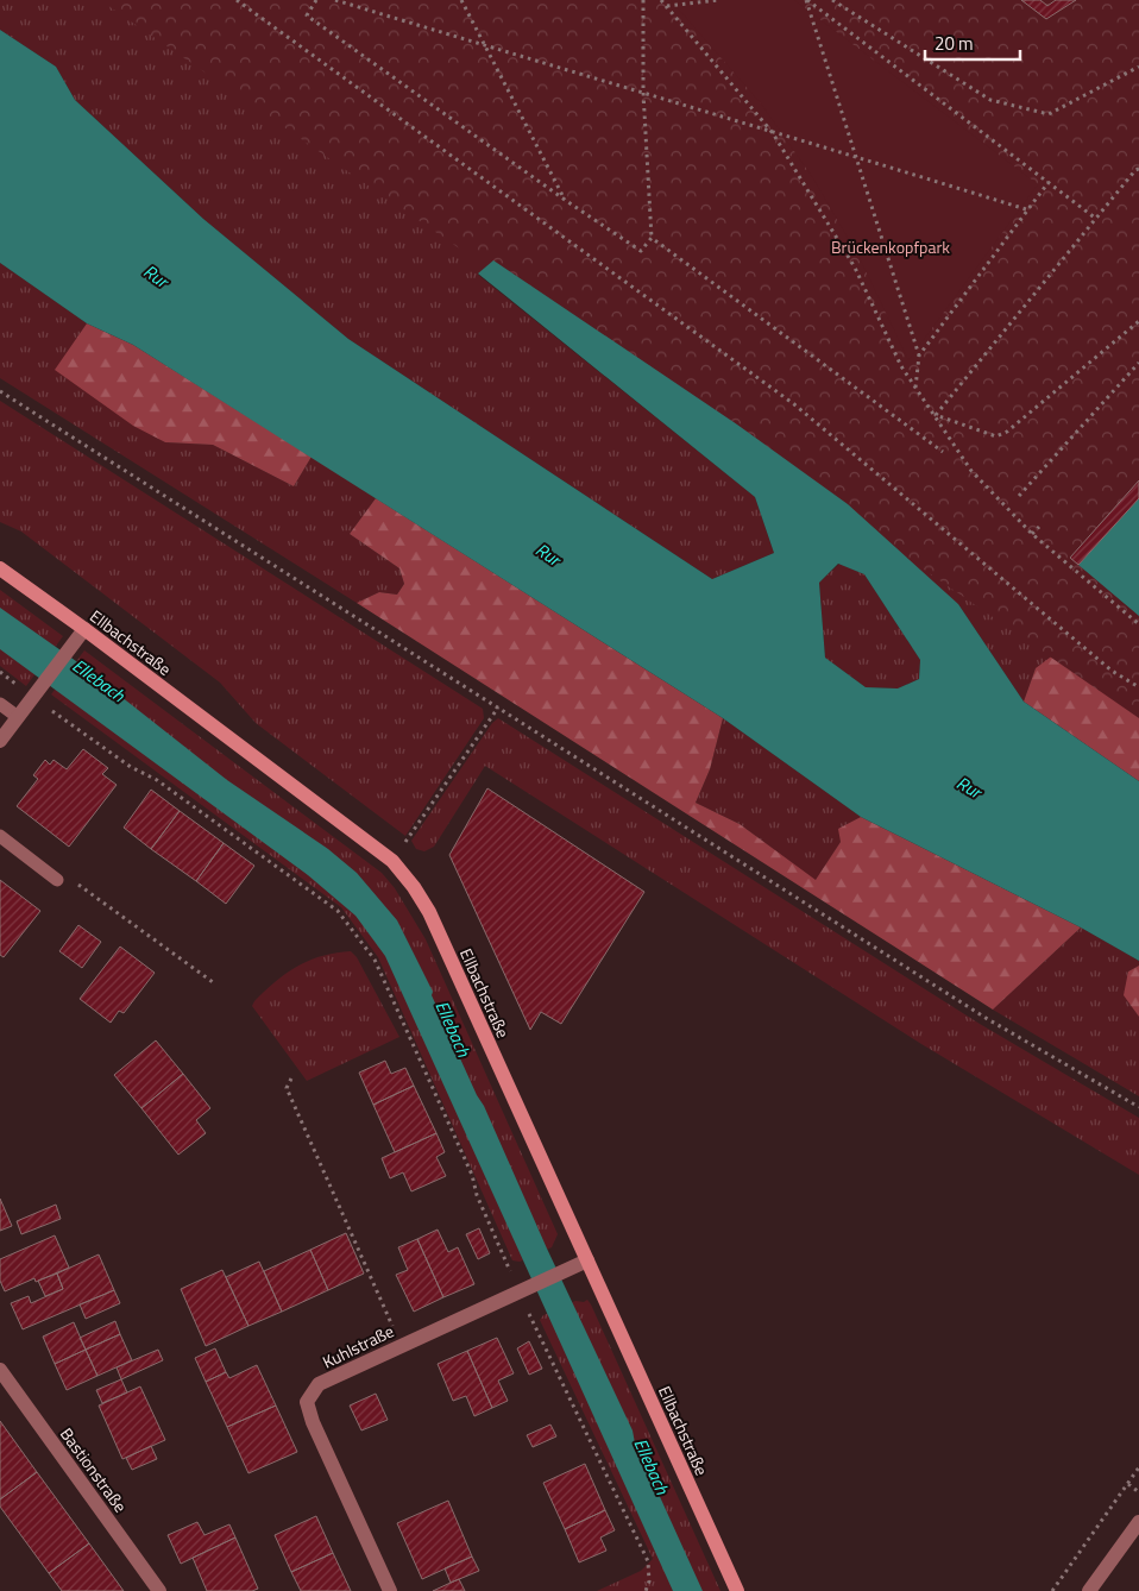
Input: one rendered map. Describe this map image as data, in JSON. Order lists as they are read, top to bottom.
{
  "streets": {
    "main road": ["Ellbachstraße"],
    "street": ["Kuhlstraße", "Bastionstraße"]
  },
  "crossings": [
    ["Ellbachstraße", "Kuhlstraße"]
  ],
  "water": ["Rur", "Ellebach"],
  "parks": ["Brückenkopfpark"],
  "scale_bar": "20 m"
}
